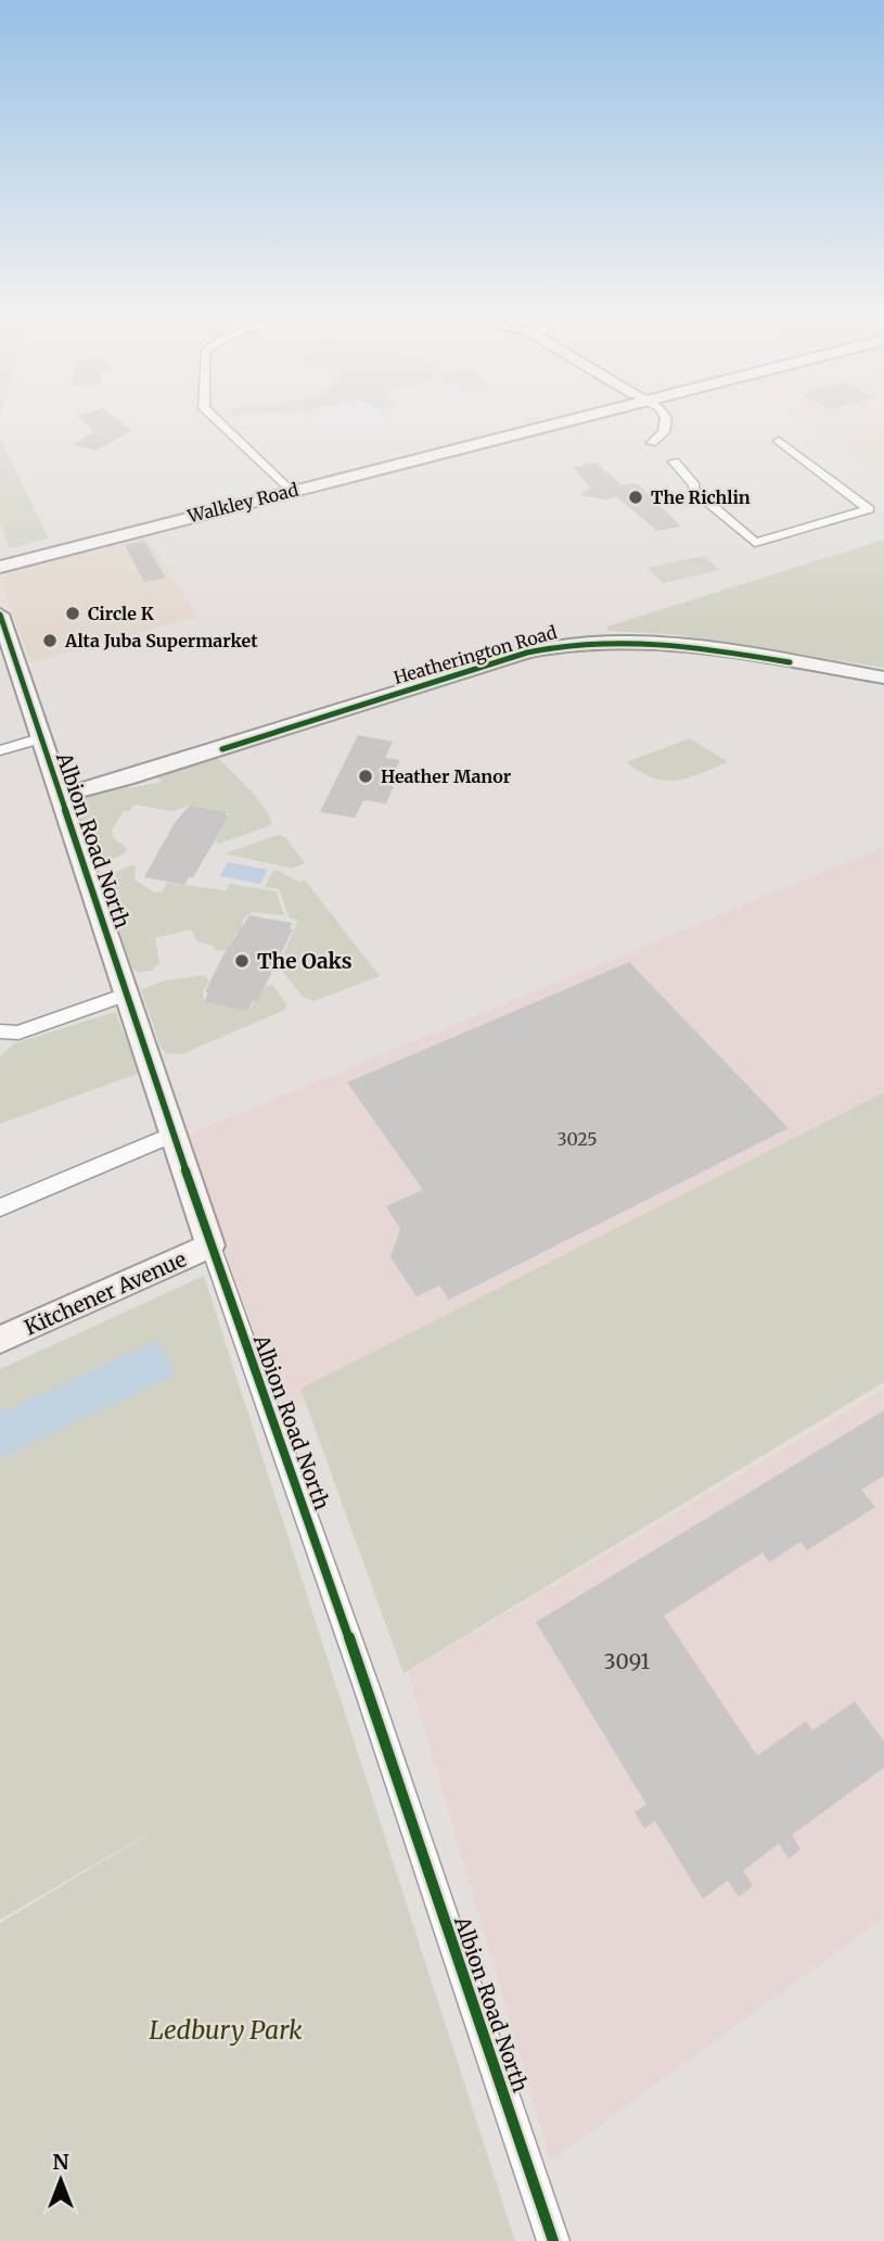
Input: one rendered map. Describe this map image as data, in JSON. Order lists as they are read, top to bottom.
{
  "streets": {
    "street": [
      "Walkley Road",
      "Heatherington Road",
      "Albion Road North",
      "Kitchener Avenue"
    ]
  },
  "crossings": [
    ["Heatherington Road", "Albion Road North"],
    ["Albion Road North", "Kitchener Avenue"]
  ],
  "parks": ["Ledbury Park"],
  "places": [
    "The Richlin",
    "Circle K",
    "Alta Juba Supermarket",
    "Heather Manor",
    "The Oaks"
  ],
  "house_numbers": ["3025", "3091"],
  "north": "top"
}
